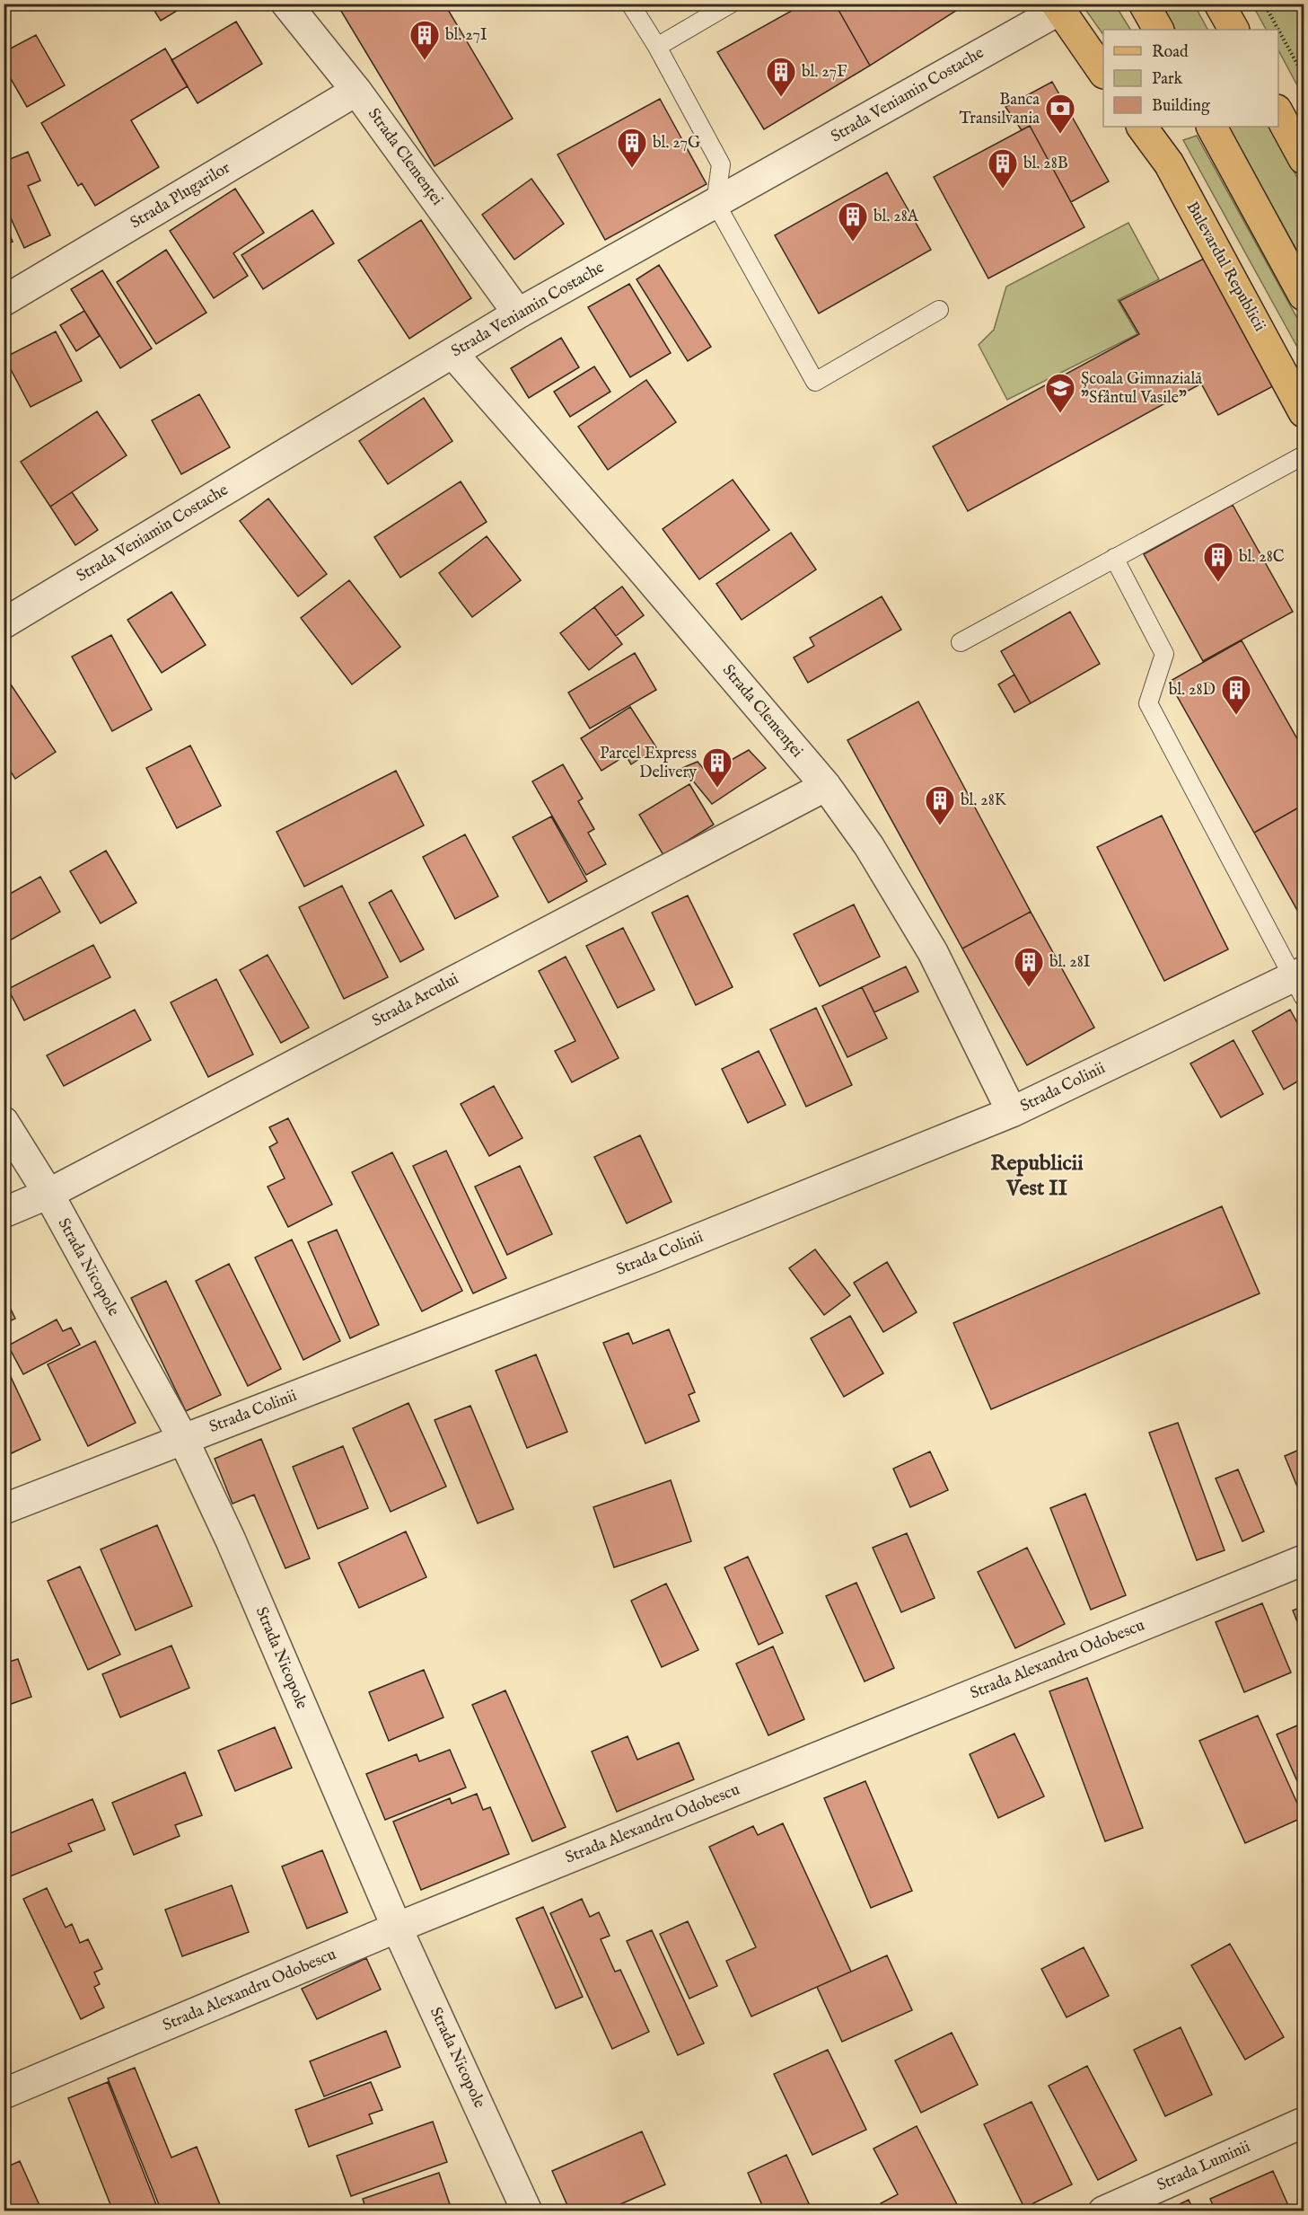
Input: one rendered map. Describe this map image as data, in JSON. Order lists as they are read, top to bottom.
{
  "streets": {
    "main road": ["Bulevardul Republicii"],
    "street": [
      "Strada Veniamin Costache",
      "Strada Clemenței",
      "Strada Plugarilor",
      "Strada Arcului",
      "Strada Colinii",
      "Strada Nicopole",
      "Strada Alexandru Odobescu",
      "Strada Luminii"
    ]
  },
  "crossings": [
    ["Strada Veniamin Costache", "Strada Clemenței"],
    ["Strada Clemenței", "Strada Plugarilor"],
    ["Strada Clemenței", "Strada Arcului"],
    ["Strada Clemenței", "Strada Colinii"],
    ["Strada Arcului", "Strada Nicopole"],
    ["Strada Colinii", "Strada Nicopole"],
    ["Strada Nicopole", "Strada Alexandru Odobescu"]
  ],
  "districts": ["Republicii Vest II"],
  "places": {
    "building": [
      "bl. 27I",
      "bl. 27F",
      "bl. 27G",
      "bl. 28B",
      "bl. 28A",
      "bl. 28C",
      "bl. 28D",
      "Parcel Express Delivery",
      "bl. 28K",
      "bl. 28I"
    ],
    "bank": ["Banca Transilvania"],
    "school or university": ["Școala Gimnazială \"Sfântul Vasile\""]
  },
  "legend": ["Road", "Park", "Building"]
}
